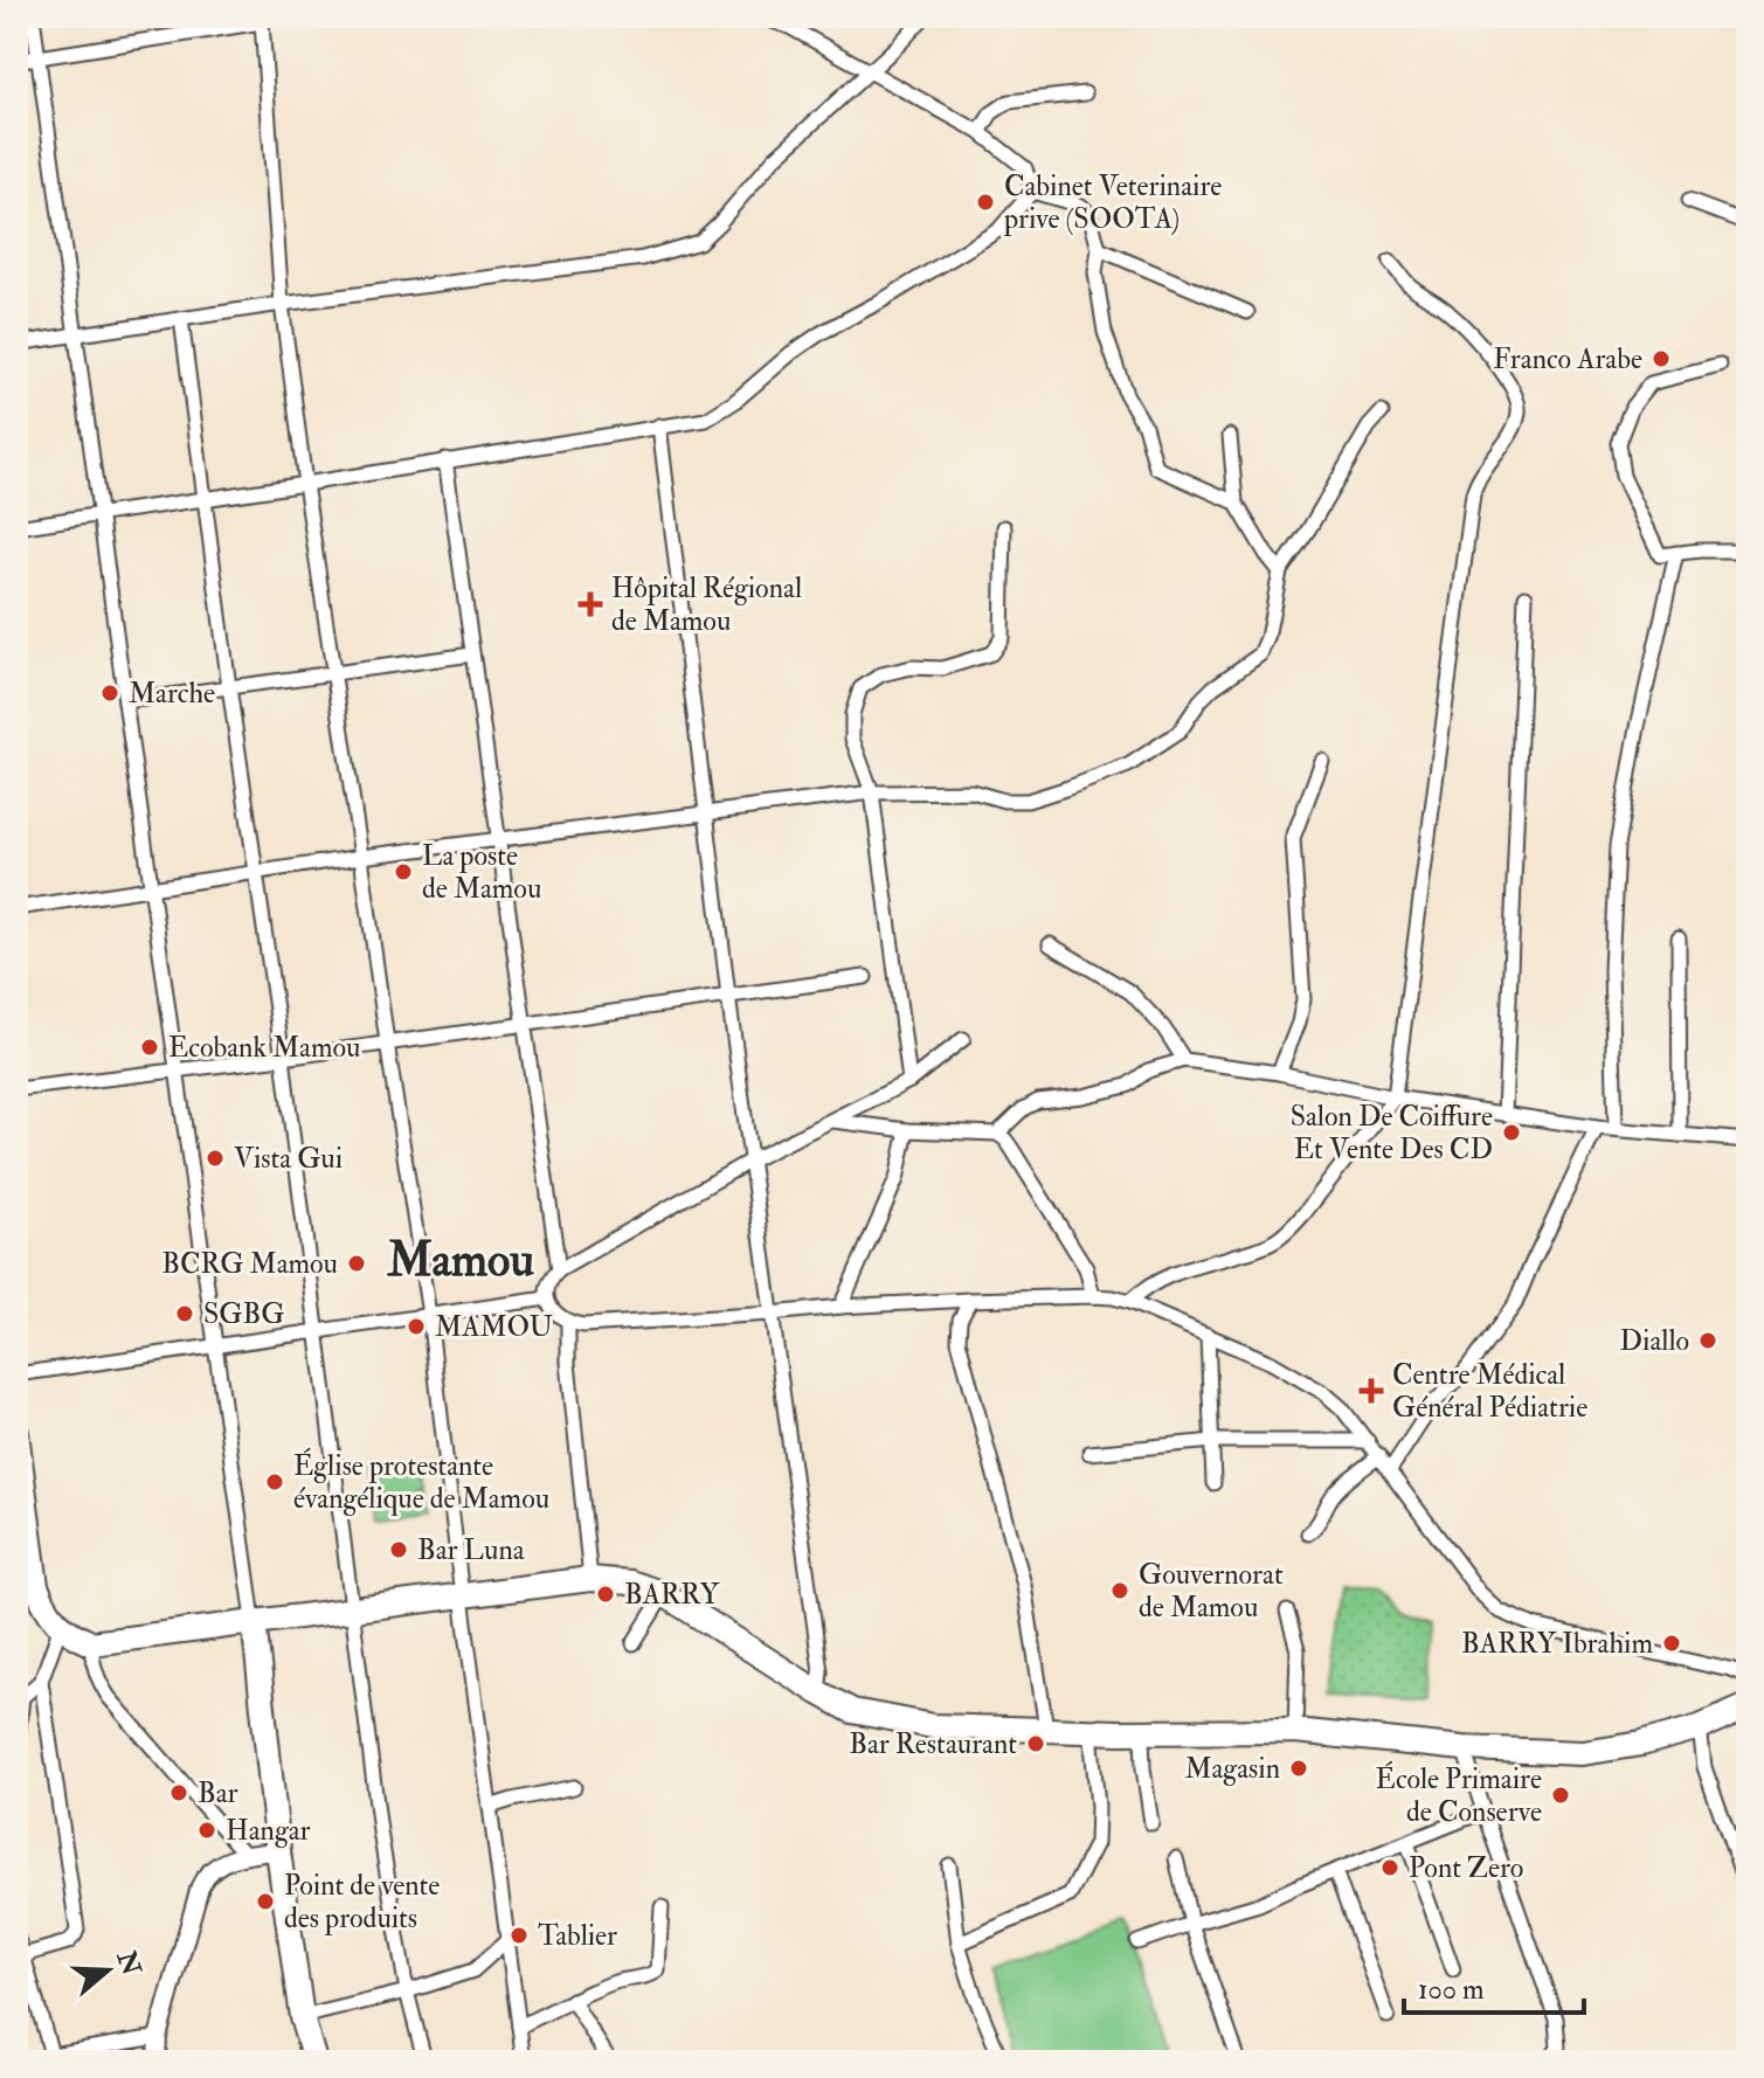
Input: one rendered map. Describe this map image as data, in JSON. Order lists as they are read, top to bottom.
{
  "districts": ["Mamou"],
  "places": {
    "other": [
      "Cabinet Veterinaire prive (SOOTA)",
      "Franco Arabe",
      "Marche",
      "La poste de Mamou",
      "Ecobank Mamou",
      "Salon De Coiffure Et Vente Des CD",
      "Vista Gui",
      "BCRG Mamou",
      "SGBG",
      "MAMOU",
      "Diallo",
      "Église protestante évangélique de Mamou",
      "Bar Luna",
      "Gouvernorat de Mamou",
      "BARRY",
      "BARRY Ibrahim",
      "Bar Restaurant",
      "Magasin",
      "Bar",
      "École Primaire de Conserve",
      "Hangar",
      "Pont Zero",
      "Point de vente des produits",
      "Tablier"
    ],
    "health": ["Hôpital Régional de Mamou", "Centre Médical Général Pédiatrie"]
  },
  "scale_bar": "100 m",
  "north": "right"
}
